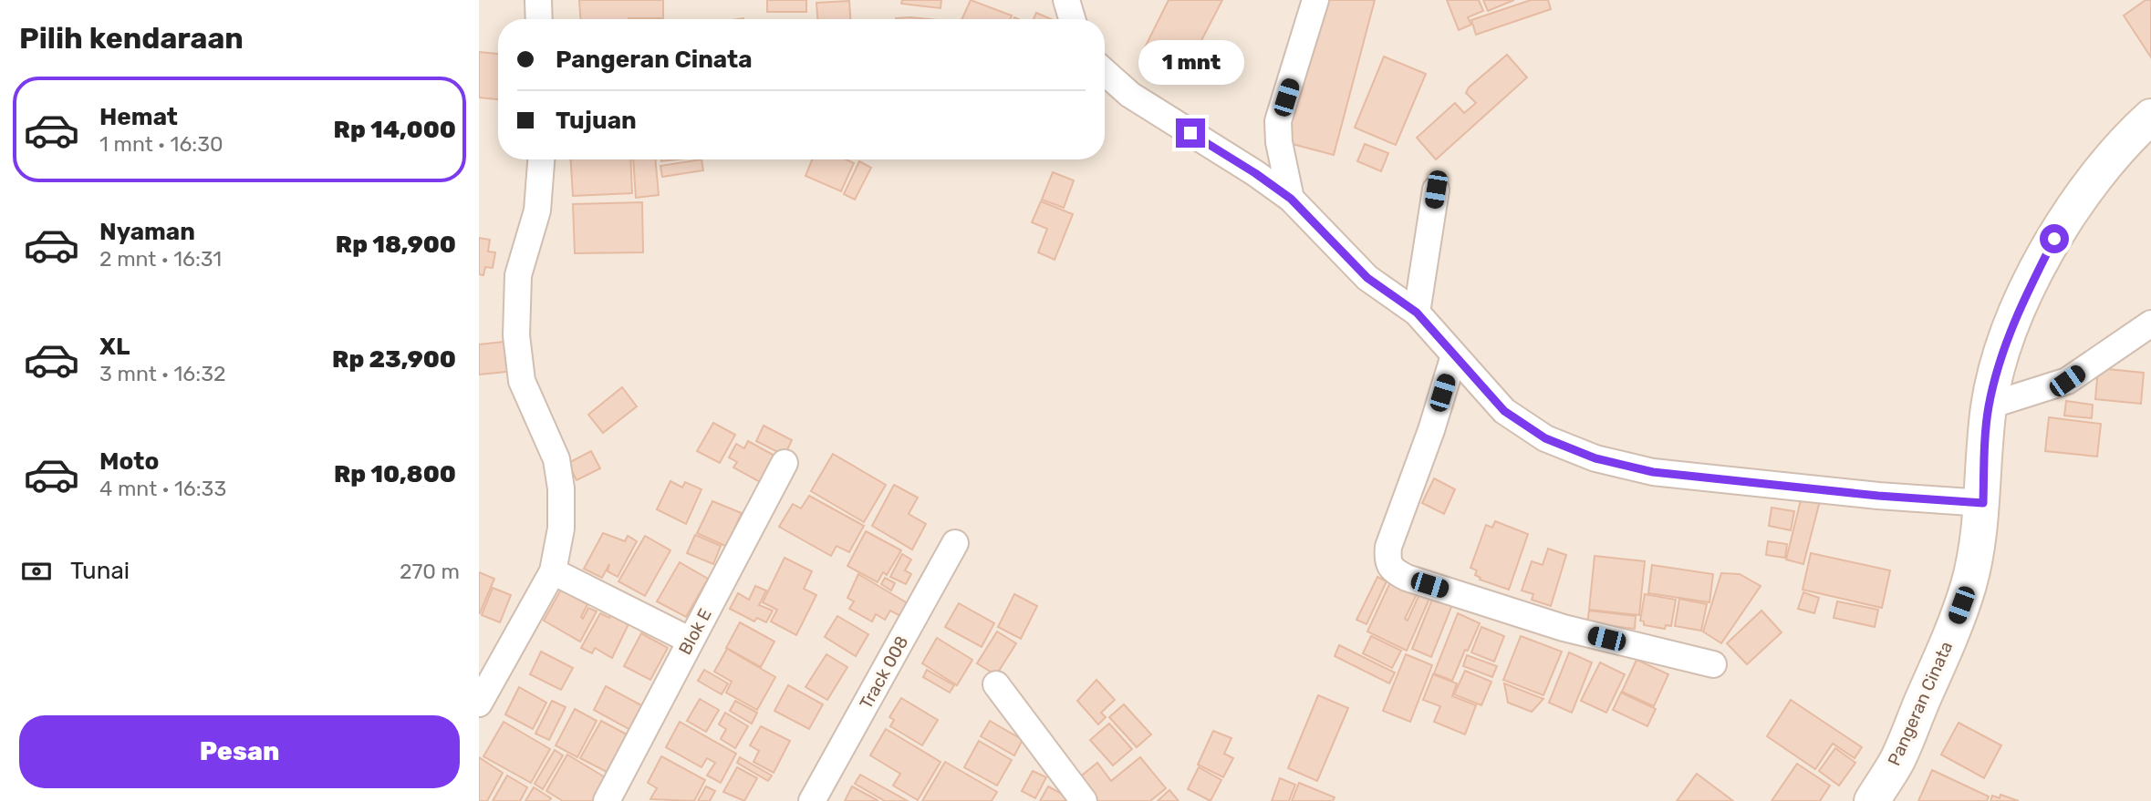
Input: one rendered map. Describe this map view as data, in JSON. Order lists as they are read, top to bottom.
{
  "streets": {
    "street": ["Blok E", "Track 008", "Pangeran Cinata"]
  },
  "page": {
    "heading": "Pilih kendaraan",
    "banner": ["Pangeran Cinata", "Tujuan"],
    "bubble": "1 mnt",
    "list": [
      {
        "name": "Hemat",
        "note": "1 mnt · 16:30",
        "value": "Rp 14,000"
      },
      {
        "name": "Nyaman",
        "note": "2 mnt · 16:31",
        "value": "Rp 18,900"
      },
      {
        "name": "XL",
        "note": "3 mnt · 16:32",
        "value": "Rp 23,900"
      },
      {
        "name": "Moto",
        "note": "4 mnt · 16:33",
        "value": "Rp 10,800"
      }
    ],
    "pay": ["Tunai", "270 m"],
    "buttons": "Pesan"
  }
}
